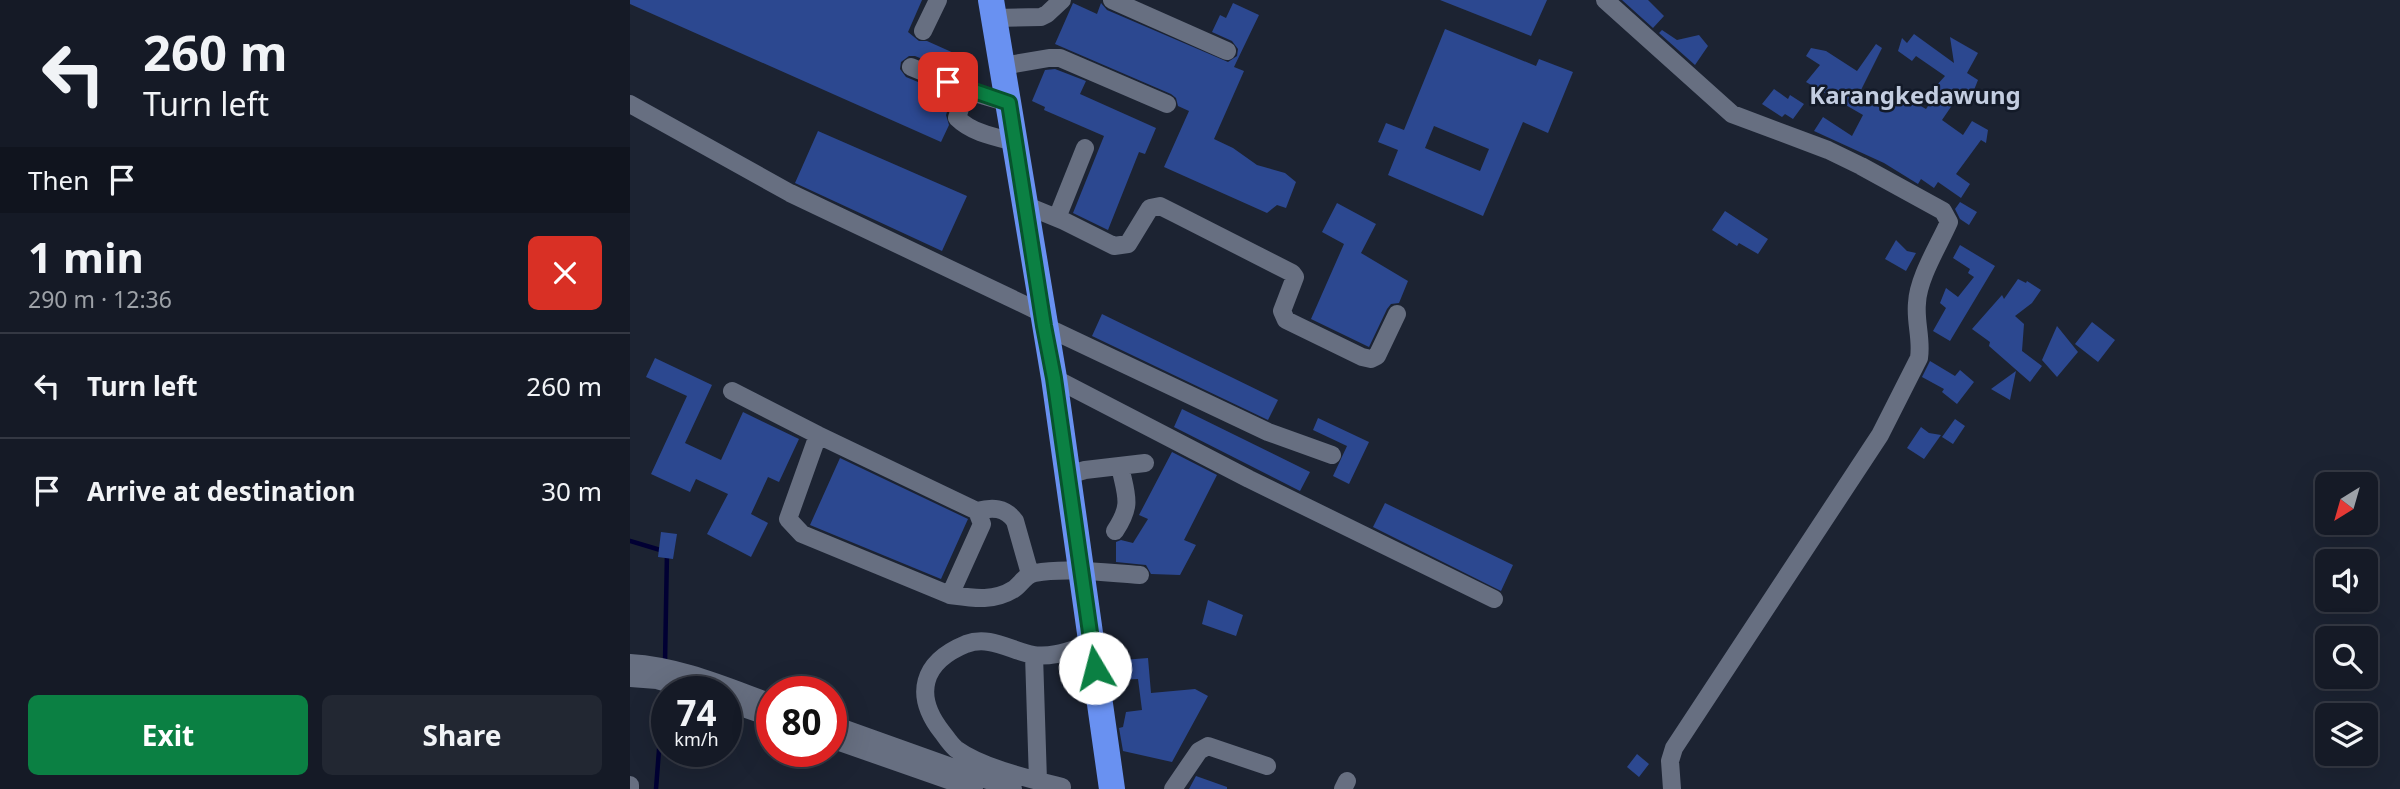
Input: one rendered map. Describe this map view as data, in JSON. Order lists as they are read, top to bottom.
{
  "districts": ["Karangkedawung"],
  "north": "bottom left",
  "page": {
    "turn": ["260 m", "Turn left"],
    "then": "Then",
    "heading": ["1 min", "290 m · 12:36"],
    "list": [
      {
        "name": "Turn left",
        "value": "260 m"
      },
      {
        "name": "Arrive at destination",
        "value": "30 m"
      }
    ],
    "speed": "74 km/h",
    "limit": "80",
    "buttons": ["Exit", "Share"]
  }
}
